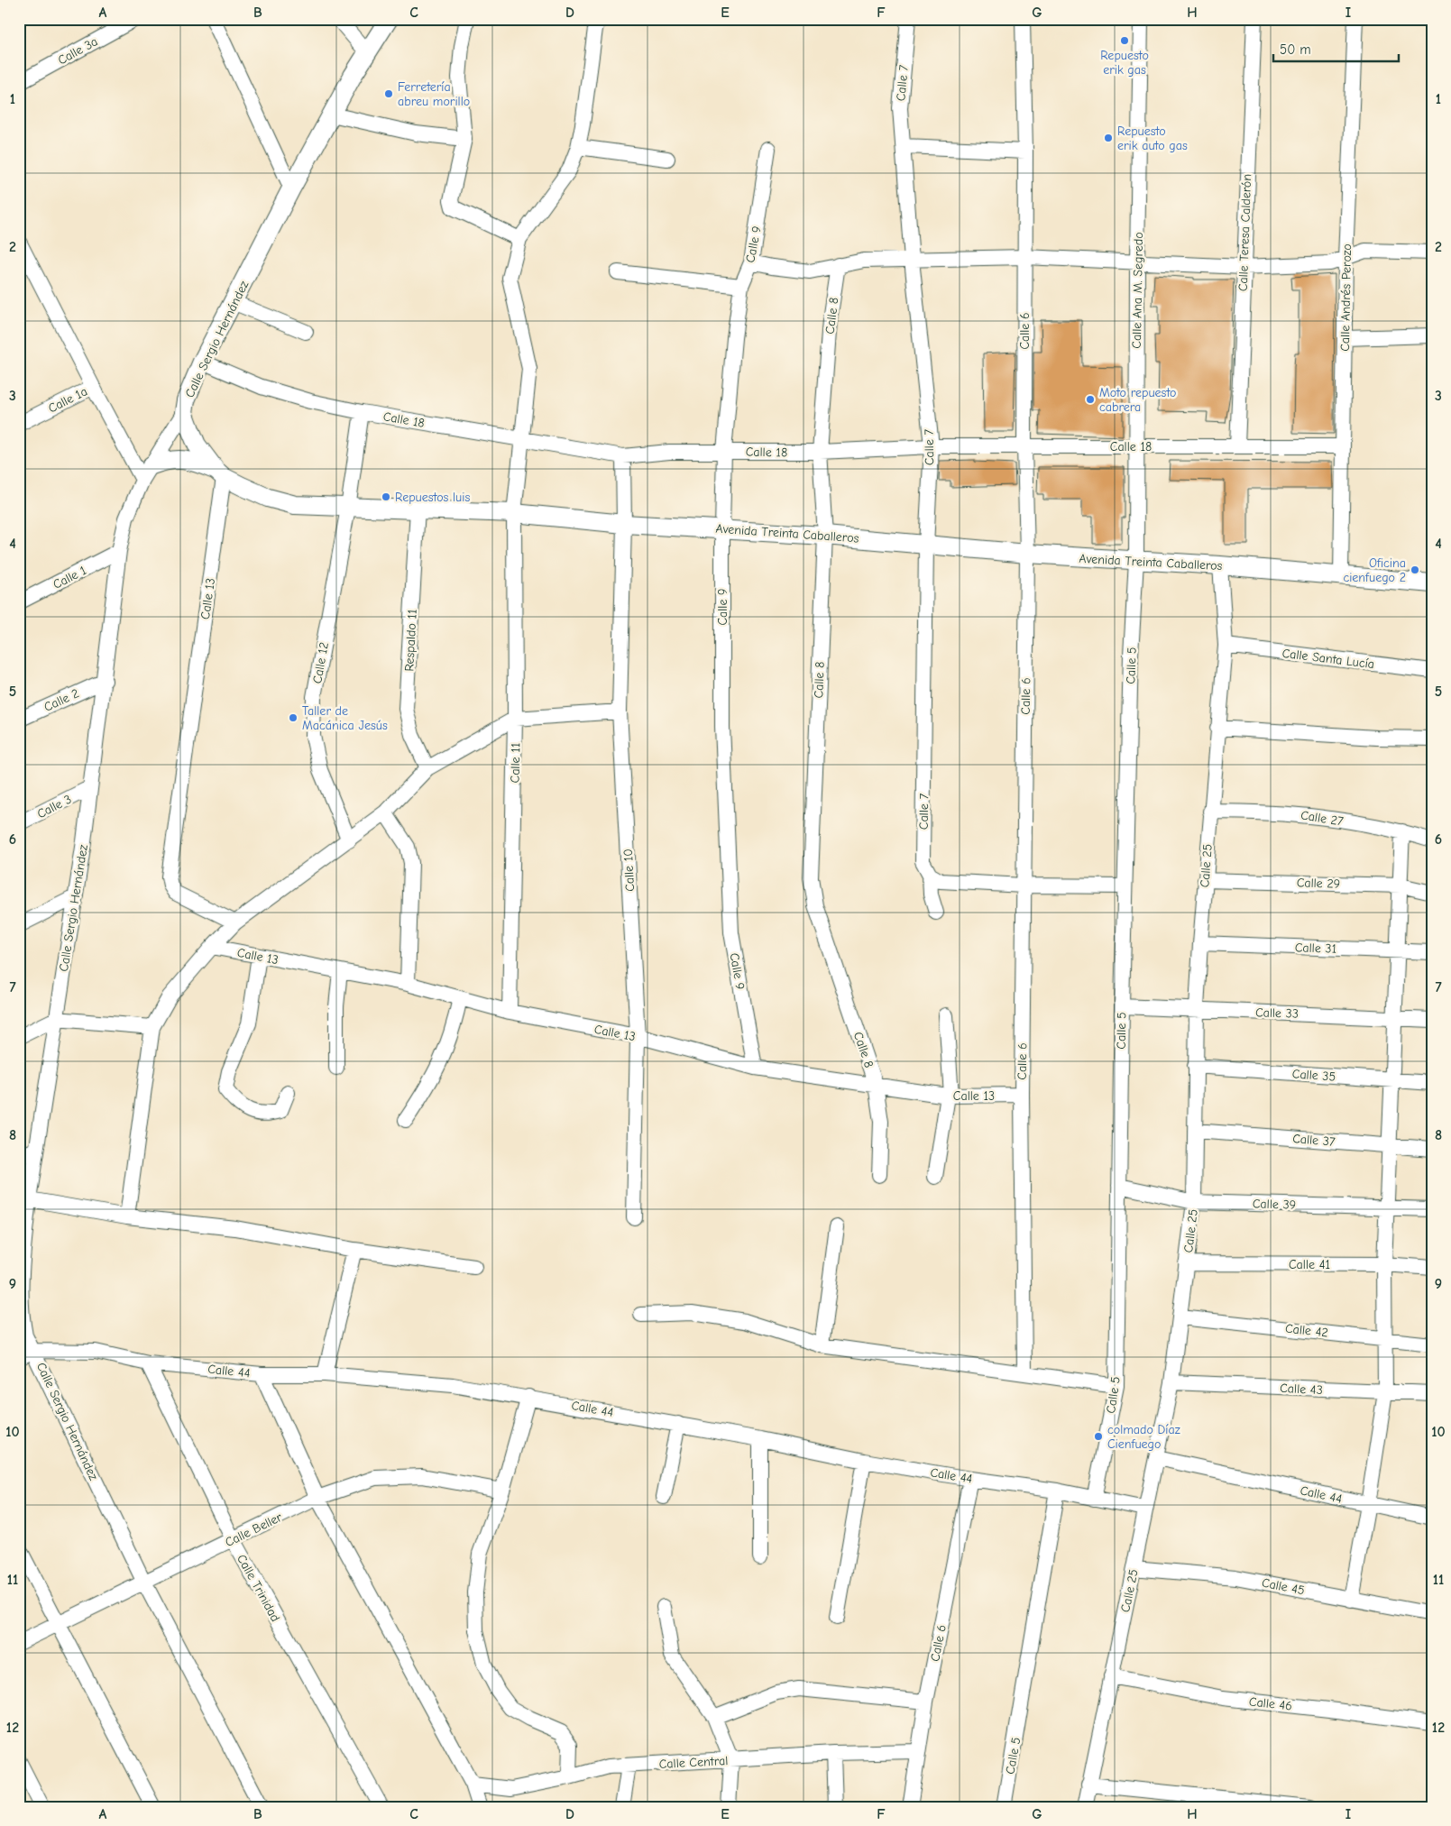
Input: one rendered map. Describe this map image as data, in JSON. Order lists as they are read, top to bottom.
{
  "streets": {
    "street": [
      "Calle 3a",
      "Calle 7",
      "Calle Teresa Calderón",
      "Calle 9",
      "Calle Ana M. Segredo",
      "Calle Andrés Perozo",
      "Calle 8",
      "Calle 6",
      "Calle Sergio Hernández",
      "Calle 1a",
      "Calle 18",
      "Avenida Treinta Caballeros",
      "Calle 1",
      "Calle 13",
      "Respaldo 11",
      "Calle Santa Lucía",
      "Calle 12",
      "Calle 5",
      "Calle 2",
      "Calle 11",
      "Calle 3",
      "Calle 27",
      "Calle 25",
      "Calle 10",
      "Calle 29",
      "Calle 31",
      "Calle 33",
      "Calle 35",
      "Calle 37",
      "Calle 39",
      "Calle 41",
      "Calle 42",
      "Calle 44",
      "Calle 43",
      "Calle Beller",
      "Calle 45",
      "Calle Trinidad",
      "Calle 46",
      "Calle Central"
    ]
  },
  "crossings": [
    ["Calle 7", "Calle 18"],
    ["Calle 7", "Avenida Treinta Caballeros"],
    ["Calle Teresa Calderón", "Calle 18"],
    ["Calle 9", "Calle 18"],
    ["Calle 9", "Avenida Treinta Caballeros"],
    ["Calle 9", "Calle 13"],
    ["Calle Ana M. Segredo", "Calle 18"],
    ["Calle Ana M. Segredo", "Avenida Treinta Caballeros"],
    ["Calle Ana M. Segredo", "Calle 5"],
    ["Calle Andrés Perozo", "Calle 18"],
    ["Calle Andrés Perozo", "Avenida Treinta Caballeros"],
    ["Calle 8", "Calle 18"],
    ["Calle 8", "Avenida Treinta Caballeros"],
    ["Calle 8", "Calle 13"],
    ["Calle 6", "Calle 18"],
    ["Calle 6", "Avenida Treinta Caballeros"],
    ["Calle 6", "Calle 13"],
    ["Calle 6", "Calle 44"],
    ["Calle 6", "Calle Central"],
    ["Calle Sergio Hernández", "Calle 18"],
    ["Calle Sergio Hernández", "Avenida Treinta Caballeros"],
    ["Calle Sergio Hernández", "Calle 1"],
    ["Calle Sergio Hernández", "Calle 2"],
    ["Calle Sergio Hernández", "Calle 3"],
    ["Calle Sergio Hernández", "Calle 44"],
    ["Calle Sergio Hernández", "Calle Beller"],
    ["Calle 18", "Calle 12"],
    ["Calle 18", "Calle 11"],
    ["Calle 18", "Calle 10"],
    ["Avenida Treinta Caballeros", "Calle 13"],
    ["Avenida Treinta Caballeros", "Respaldo 11"],
    ["Avenida Treinta Caballeros", "Calle 12"],
    ["Avenida Treinta Caballeros", "Calle 5"],
    ["Avenida Treinta Caballeros", "Calle 11"],
    ["Avenida Treinta Caballeros", "Calle 25"],
    ["Avenida Treinta Caballeros", "Calle 10"],
    ["Calle 13", "Calle 11"],
    ["Calle 13", "Calle 10"],
    ["Calle Santa Lucía", "Calle 25"],
    ["Calle 5", "Calle 33"],
    ["Calle 5", "Calle 39"],
    ["Calle 5", "Calle 44"],
    ["Calle 27", "Calle 25"],
    ["Calle 25", "Calle 29"],
    ["Calle 25", "Calle 31"],
    ["Calle 25", "Calle 33"],
    ["Calle 25", "Calle 35"],
    ["Calle 25", "Calle 37"],
    ["Calle 25", "Calle 39"],
    ["Calle 25", "Calle 41"],
    ["Calle 25", "Calle 42"],
    ["Calle 25", "Calle 44"],
    ["Calle 25", "Calle 43"],
    ["Calle 25", "Calle 45"],
    ["Calle 25", "Calle 46"],
    ["Calle 44", "Calle Trinidad"],
    ["Calle Beller", "Calle Trinidad"]
  ],
  "places": [
    "Repuesto erik gas",
    "Ferretería abreu morillo",
    "Repuesto erik auto gas",
    "Moto repuesto cabrera",
    "Repuestos luis",
    "Oficina cienfuego 2",
    "Taller de Macánica Jesús",
    "colmado Díaz Cienfuego"
  ],
  "scale_bar": "50 m",
  "grid": {
    "columns": [
      "A",
      "B",
      "C",
      "D",
      "E",
      "F",
      "G",
      "H",
      "I"
    ],
    "rows": [
      "1",
      "2",
      "3",
      "4",
      "5",
      "6",
      "7",
      "8",
      "9",
      "10",
      "11",
      "12"
    ]
  }
}
